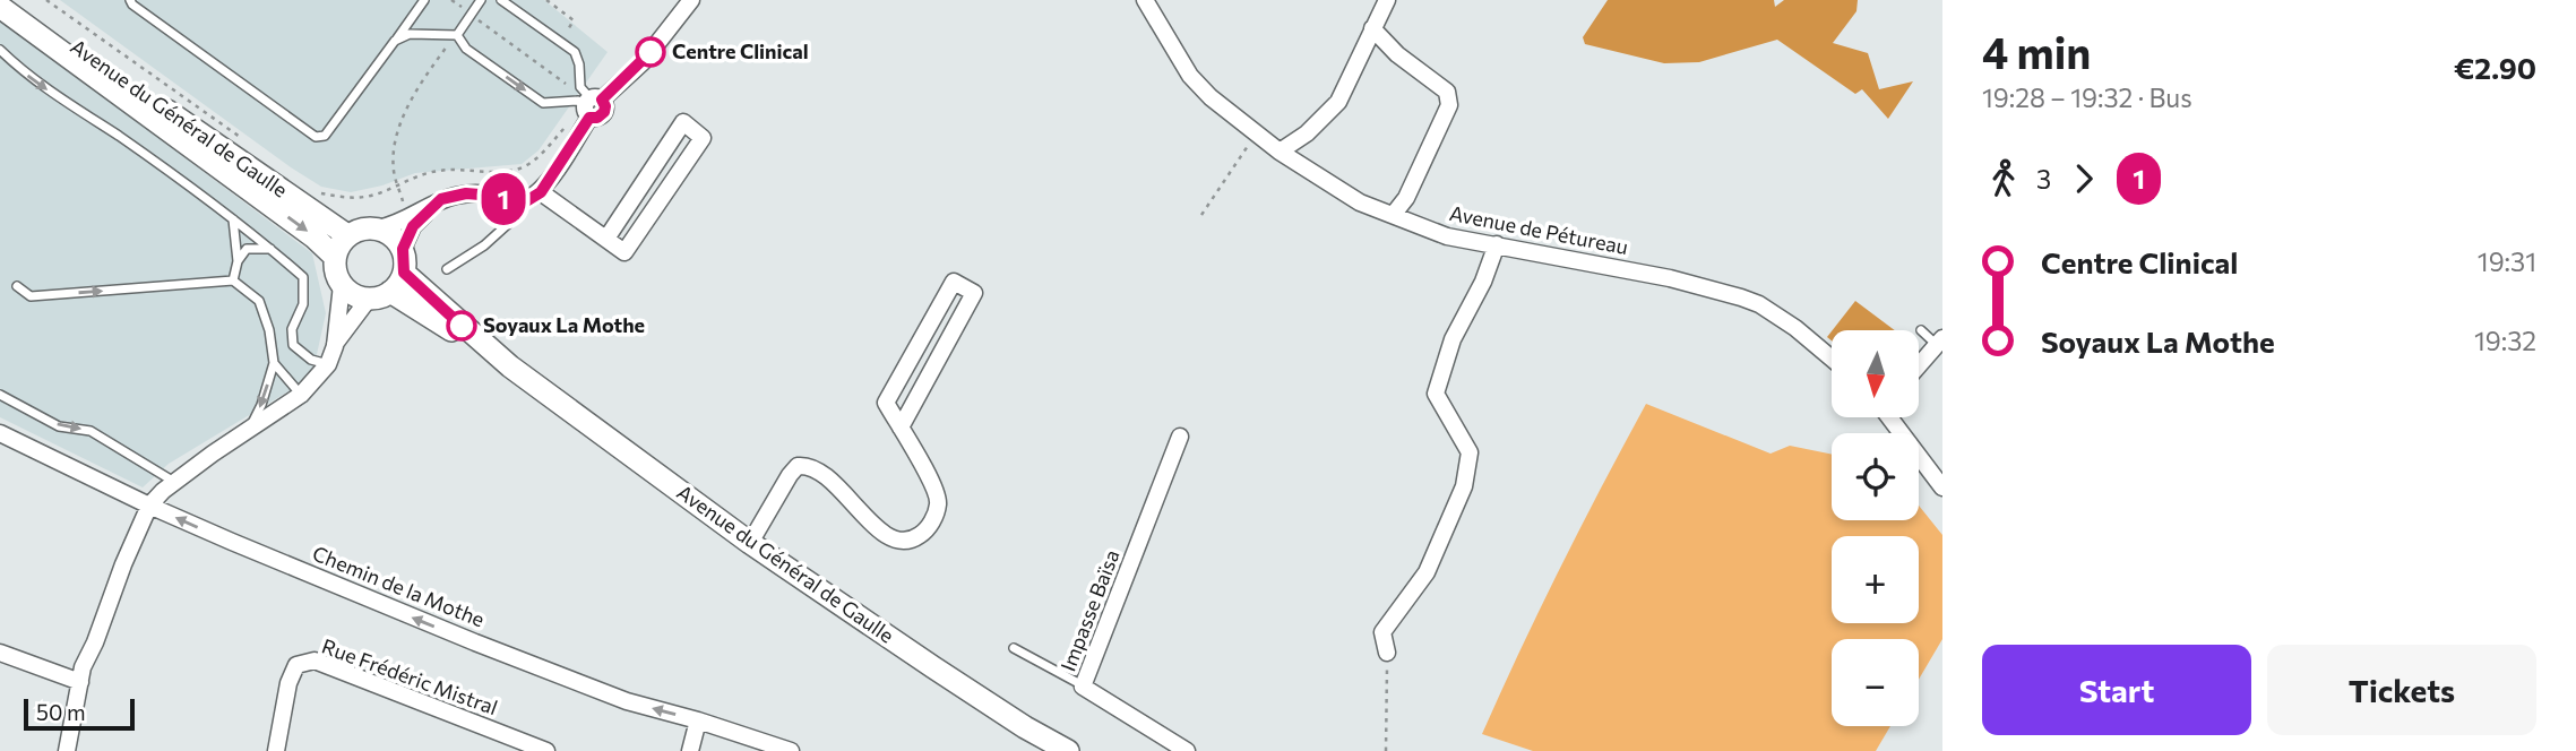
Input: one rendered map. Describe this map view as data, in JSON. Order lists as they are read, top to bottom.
{
  "streets": {
    "main road": ["Avenue du Général de Gaulle"],
    "street": [
      "Avenue de Pétureau",
      "Chemin de la Mothe",
      "Impasse Baïsa",
      "Rue Frédéric Mistral"
    ]
  },
  "one_way": ["Chemin de la Mothe"],
  "places": ["Centre Clinical", "Soyaux La Mothe"],
  "lines": ["bus line 1"],
  "scale_bar": "50 m",
  "north": "bottom",
  "page": {
    "on_map": "1",
    "heading": ["4 min", "19:28 – 19:32 · Bus", "€2.90"],
    "legs": ["3", "1"],
    "list": [
      {
        "name": "Centre Clinical",
        "value": "19:31"
      },
      {
        "name": "Soyaux La Mothe",
        "value": "19:32"
      }
    ],
    "map_buttons": ["+", "−"],
    "buttons": ["Start", "Tickets"],
    "scale": "50 m"
  }
}
